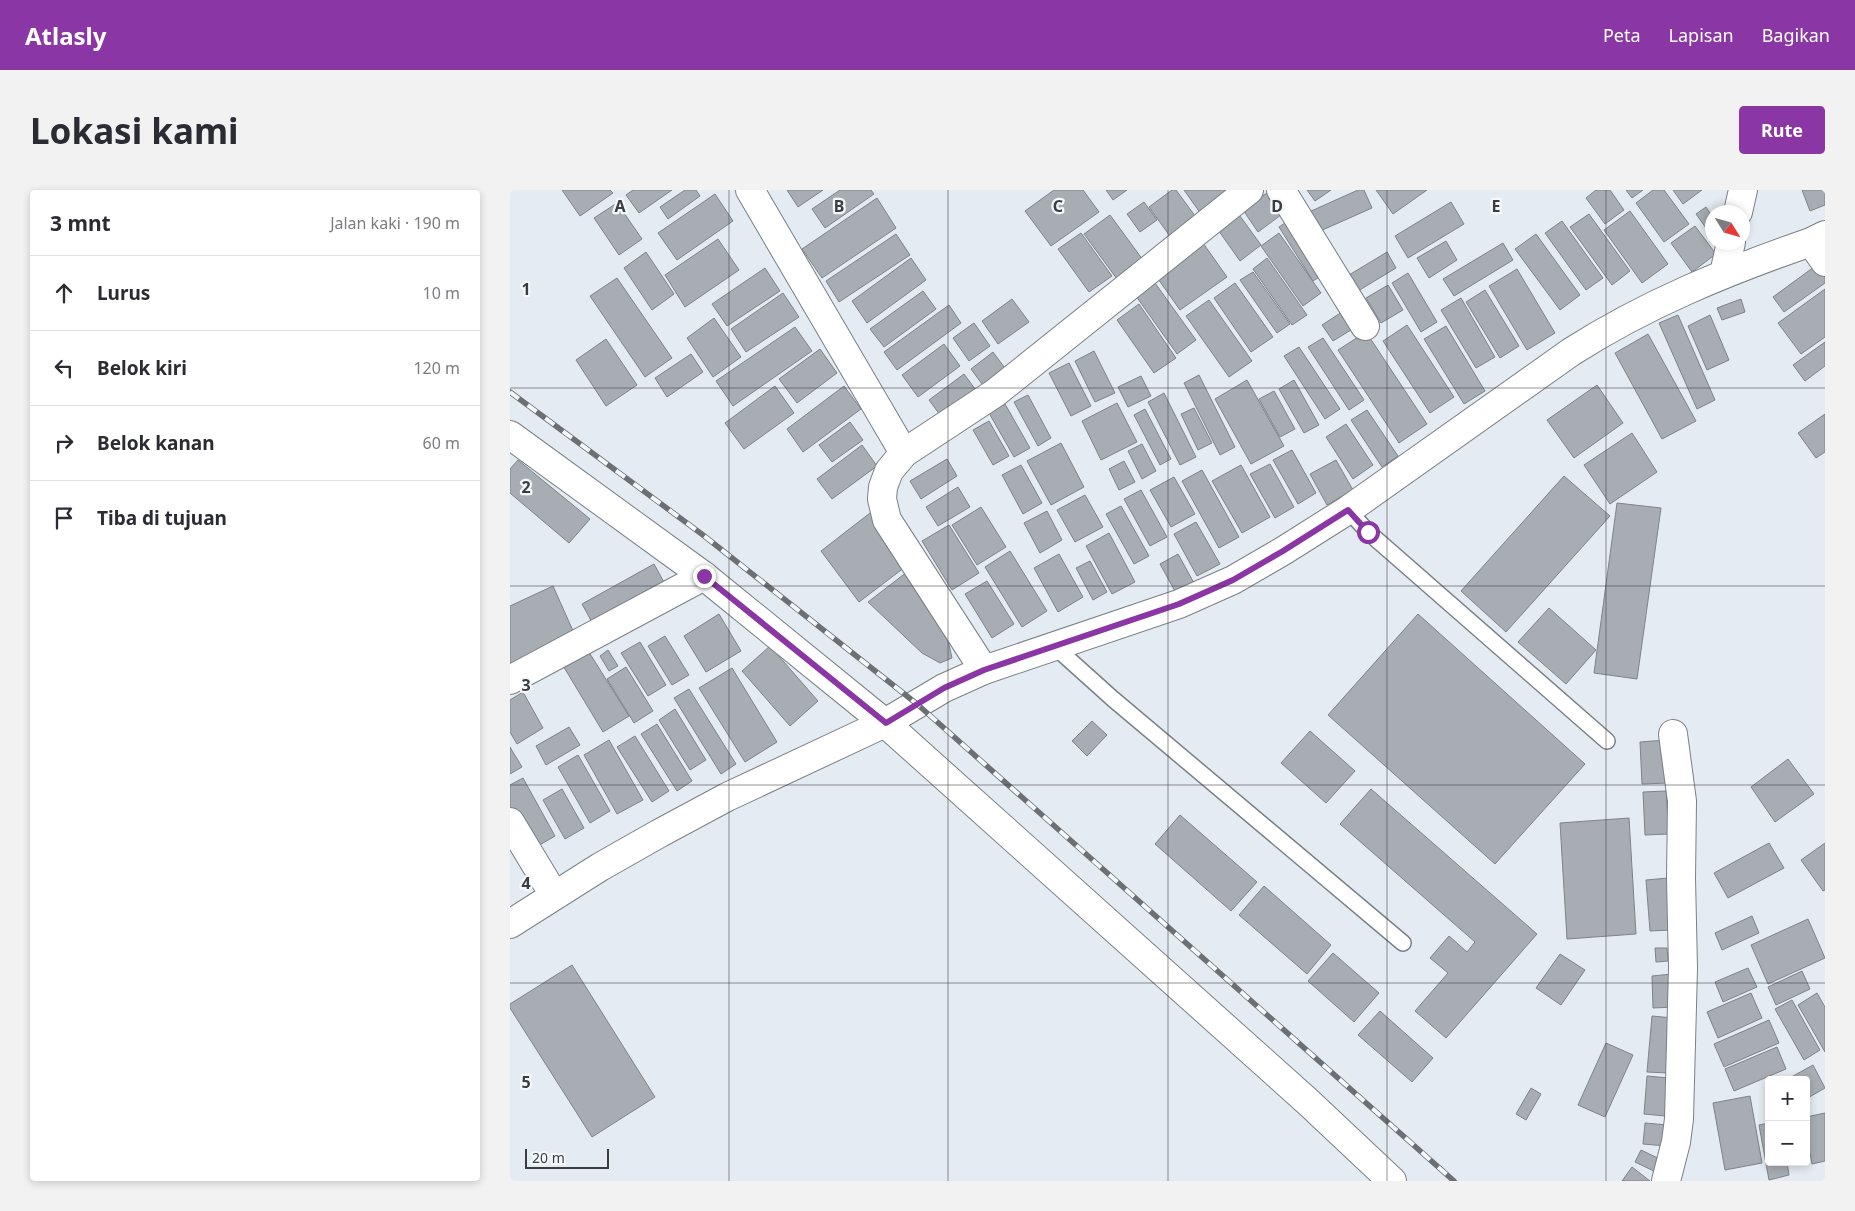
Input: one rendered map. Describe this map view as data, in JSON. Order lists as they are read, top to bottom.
{
  "scale_bar": "20 m",
  "north": "bottom right",
  "page": {
    "header": "Atlasly",
    "nav": ["Peta", "Lapisan", "Bagikan"],
    "buttons": "Rute",
    "title": "Lokasi kami",
    "heading": ["3 mnt", "Jalan kaki · 190 m"],
    "list": [
      ["Lurus", "10 m"],
      ["Belok kiri", "120 m"],
      ["Belok kanan", "60 m"],
      "Tiba di tujuan"
    ],
    "map_buttons": ["+", "−"],
    "scale": "20 m"
  },
  "grid": {
    "columns": [
      "A",
      "B",
      "C",
      "D",
      "E"
    ],
    "rows": [
      "1",
      "2",
      "3",
      "4",
      "5"
    ]
  }
}
